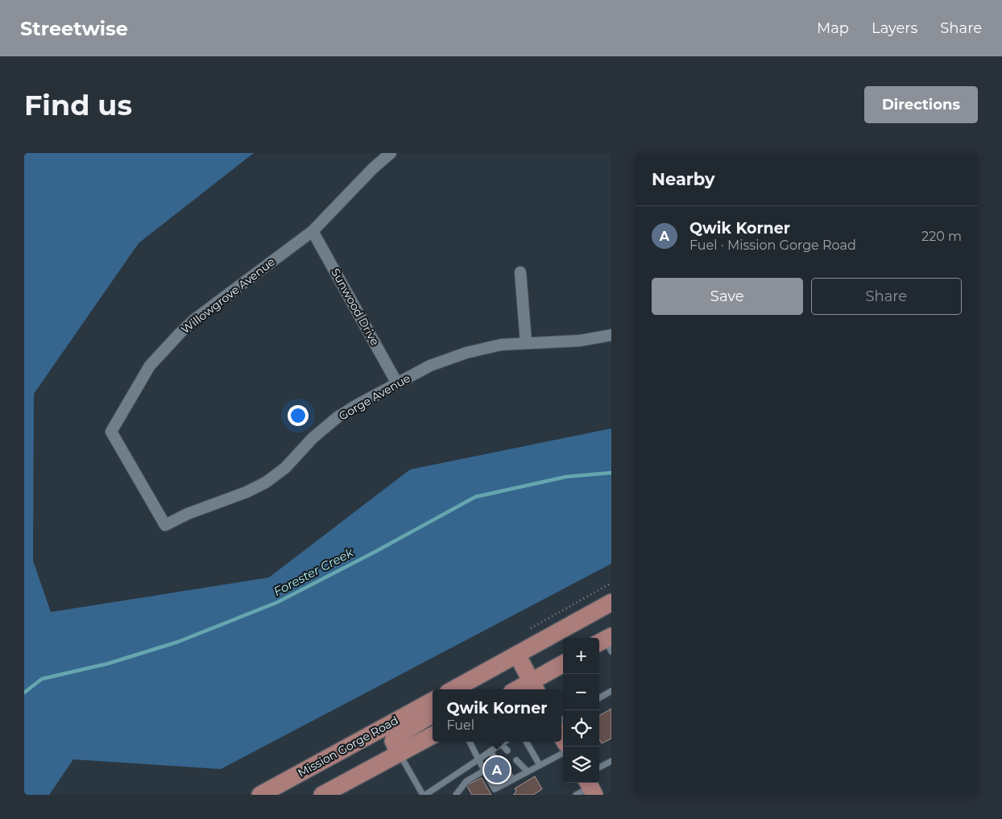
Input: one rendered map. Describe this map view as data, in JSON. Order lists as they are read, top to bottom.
{
  "streets": {
    "main road": ["Mission Gorge Road"],
    "street": ["Willowgrove Avenue", "Sunwood Drive", "Gorge Avenue"]
  },
  "crossings": [
    ["Willowgrove Avenue", "Sunwood Drive"],
    ["Willowgrove Avenue", "Gorge Avenue"],
    ["Sunwood Drive", "Gorge Avenue"]
  ],
  "water": ["Forester Creek"],
  "page": {
    "header": "Streetwise",
    "nav": ["Map", "Layers", "Share"],
    "buttons": [
      "Directions",
      ["Save", "Share"]
    ],
    "title": "Find us",
    "heading": "Nearby",
    "list": [
      {
        "mark": "A",
        "name": "Qwik Korner",
        "note": "Fuel · Mission Gorge Road",
        "value": "220 m"
      }
    ],
    "map_buttons": ["+", "−"],
    "popup": ["Qwik Korner", "Fuel"],
    "pins": "A"
  }
}
